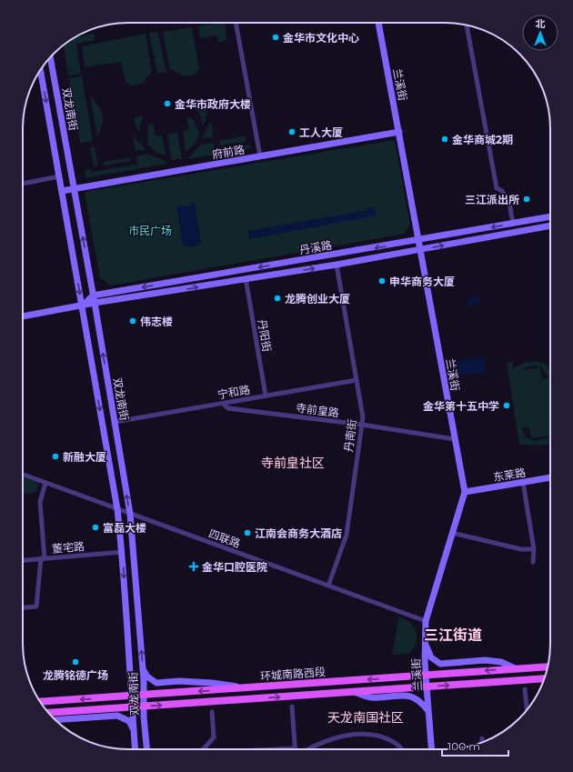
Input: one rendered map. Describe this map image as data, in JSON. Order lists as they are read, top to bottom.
{
  "streets": {
    "main road": [
      "兰溪街",
      "双龙南街",
      "府前路",
      "丹溪路",
      "东莱路",
      "环城南路西段"
    ],
    "street": [
      "丹阳街",
      "宁和路",
      "寺前皇路",
      "丹南街",
      "四联路",
      "董宅路"
    ]
  },
  "crossings": [
    ["兰溪街", "府前路"],
    ["兰溪街", "丹溪路"],
    ["兰溪街", "寺前皇路"],
    ["兰溪街", "东莱路"],
    ["兰溪街", "四联路"],
    ["兰溪街", "环城南路西段"],
    ["双龙南街", "府前路"],
    ["双龙南街", "丹溪路"],
    ["双龙南街", "宁和路"],
    ["双龙南街", "四联路"],
    ["双龙南街", "董宅路"],
    ["双龙南街", "环城南路西段"],
    ["丹溪路", "丹阳街"],
    ["丹溪路", "丹南街"],
    ["丹阳街", "宁和路"],
    ["宁和路", "寺前皇路"],
    ["宁和路", "丹南街"],
    ["寺前皇路", "丹南街"],
    ["丹南街", "四联路"]
  ],
  "districts": ["寺前皇社区", "三江街道", "天龙南国社区"],
  "parks": ["市民广场"],
  "places": {
    "other": [
      "金华市文化中心",
      "金华市政府大楼",
      "工人大厦",
      "金华商城2期",
      "三江派出所",
      "申华商务大厦",
      "龙腾创业大厦",
      "伟志楼",
      "金华第十五中学",
      "新融大厦",
      "富磊大楼",
      "江南会商务大酒店",
      "龙腾铭德广场"
    ],
    "health": ["金华口腔医院"]
  },
  "scale_bar": "100 m",
  "north": "top"
}
